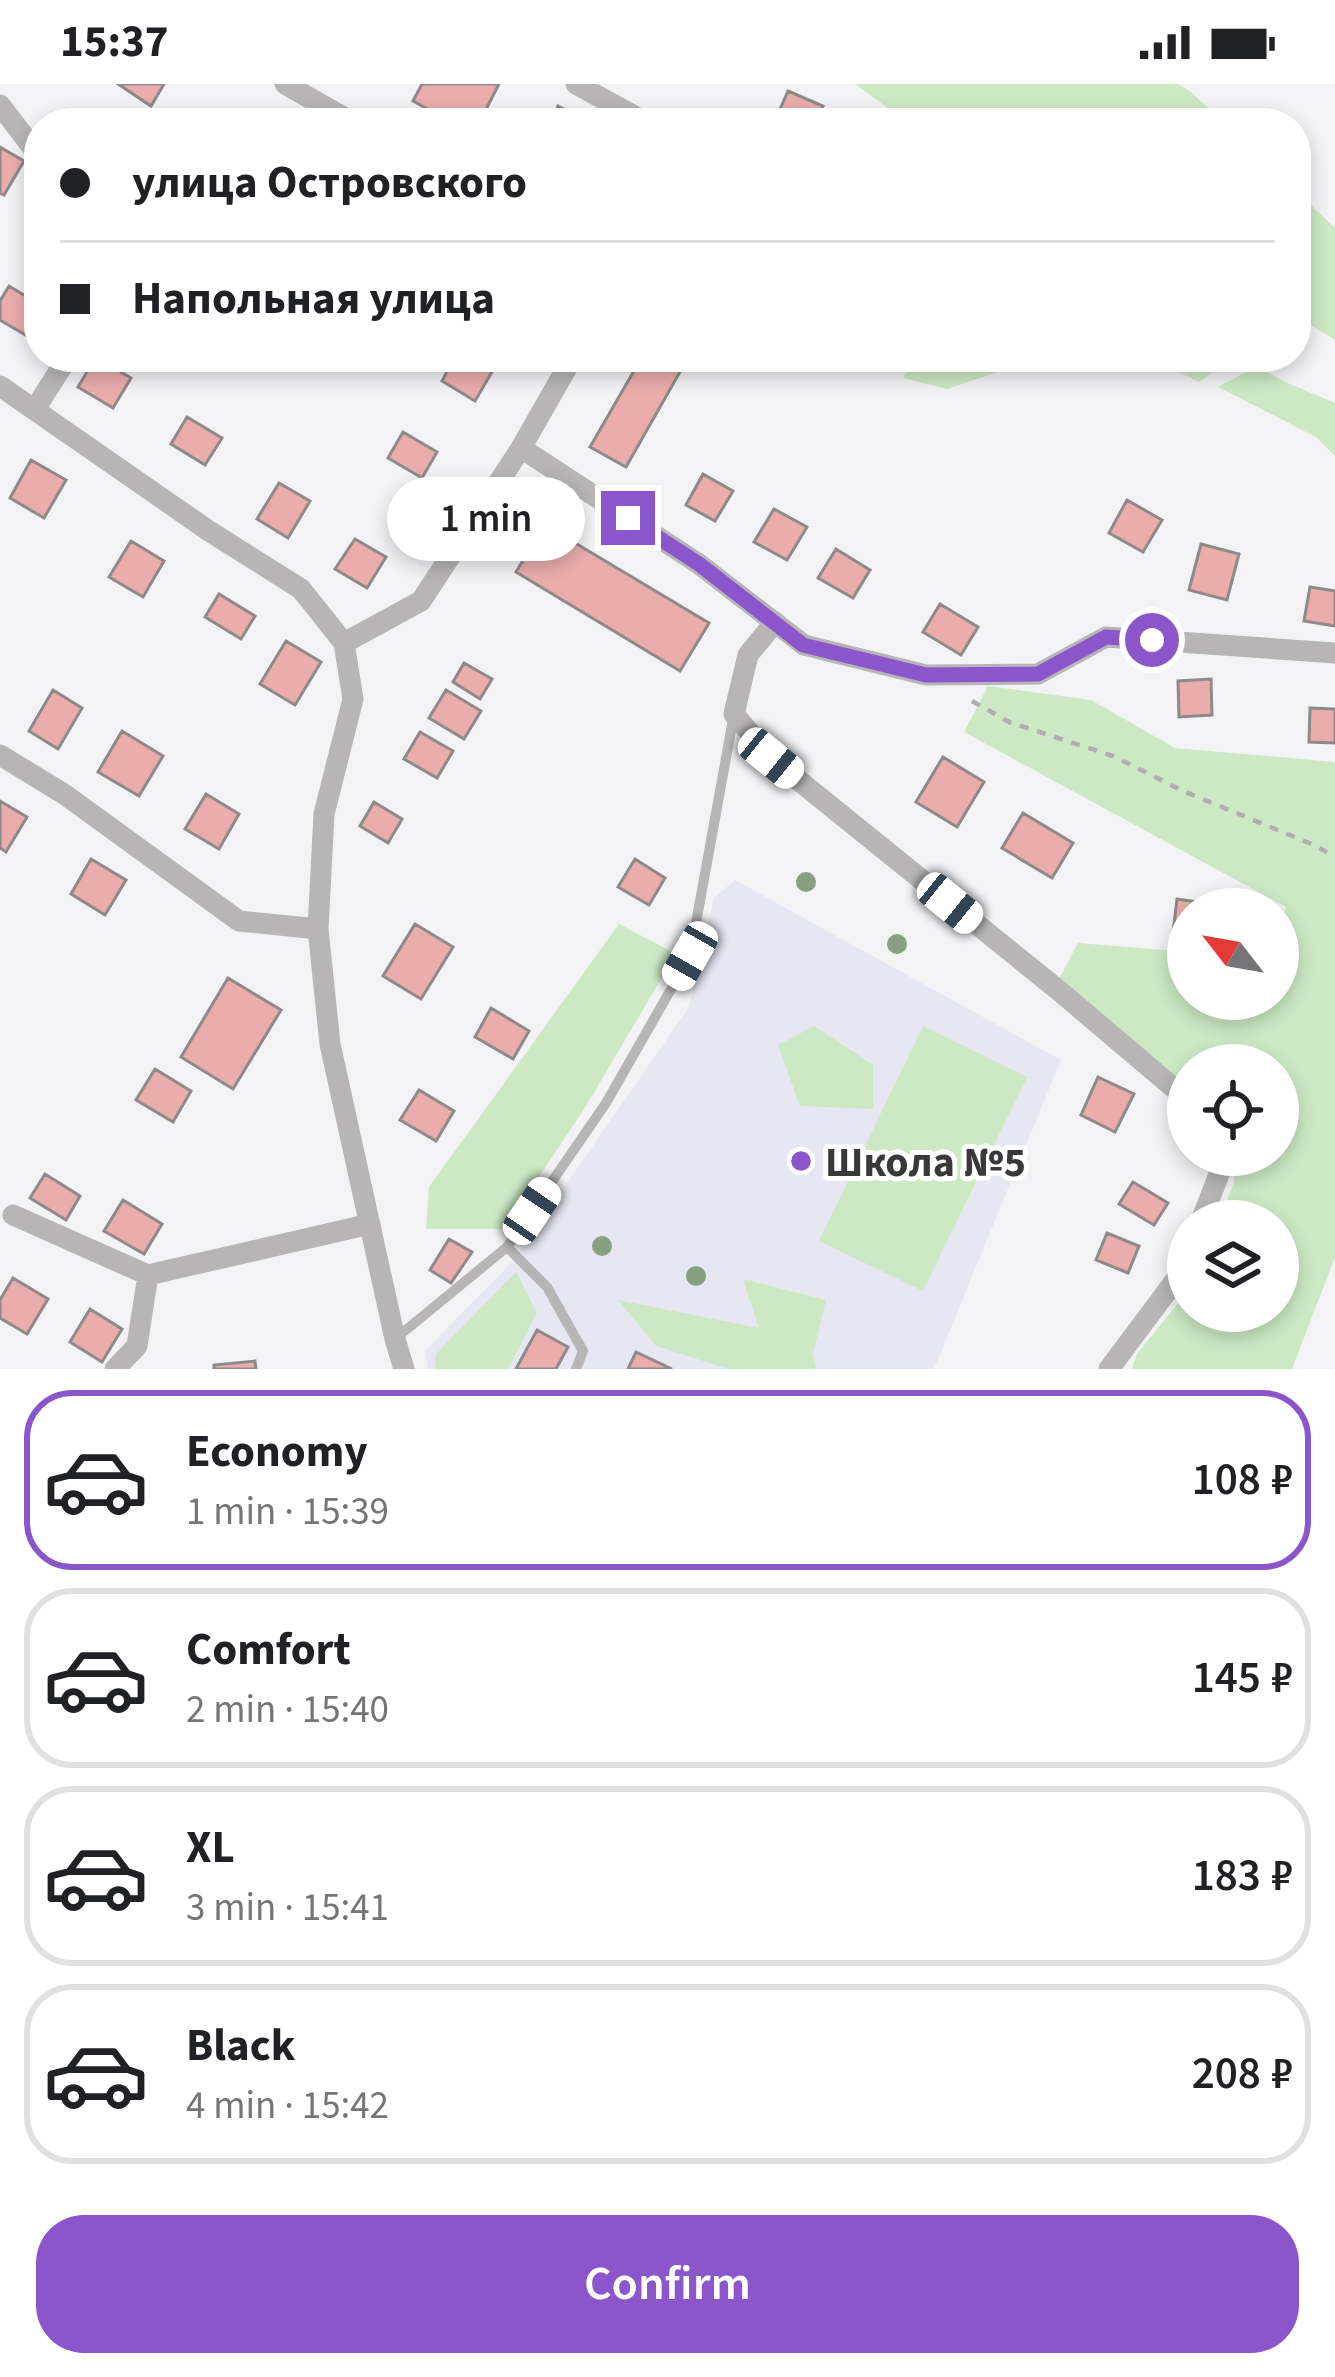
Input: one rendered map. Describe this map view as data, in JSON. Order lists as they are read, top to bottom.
{
  "places": ["Школа №5"],
  "north": "top left",
  "page": {
    "status": "15:37",
    "banner": ["улица Островского", "Напольная улица"],
    "bubble": "1 min",
    "list": [
      {
        "name": "Economy",
        "note": "1 min · 15:39",
        "value": "108 ₽"
      },
      {
        "name": "Comfort",
        "note": "2 min · 15:40",
        "value": "145 ₽"
      },
      {
        "name": "XL",
        "note": "3 min · 15:41",
        "value": "183 ₽"
      },
      {
        "name": "Black",
        "note": "4 min · 15:42",
        "value": "208 ₽"
      }
    ],
    "buttons": "Confirm"
  }
}
